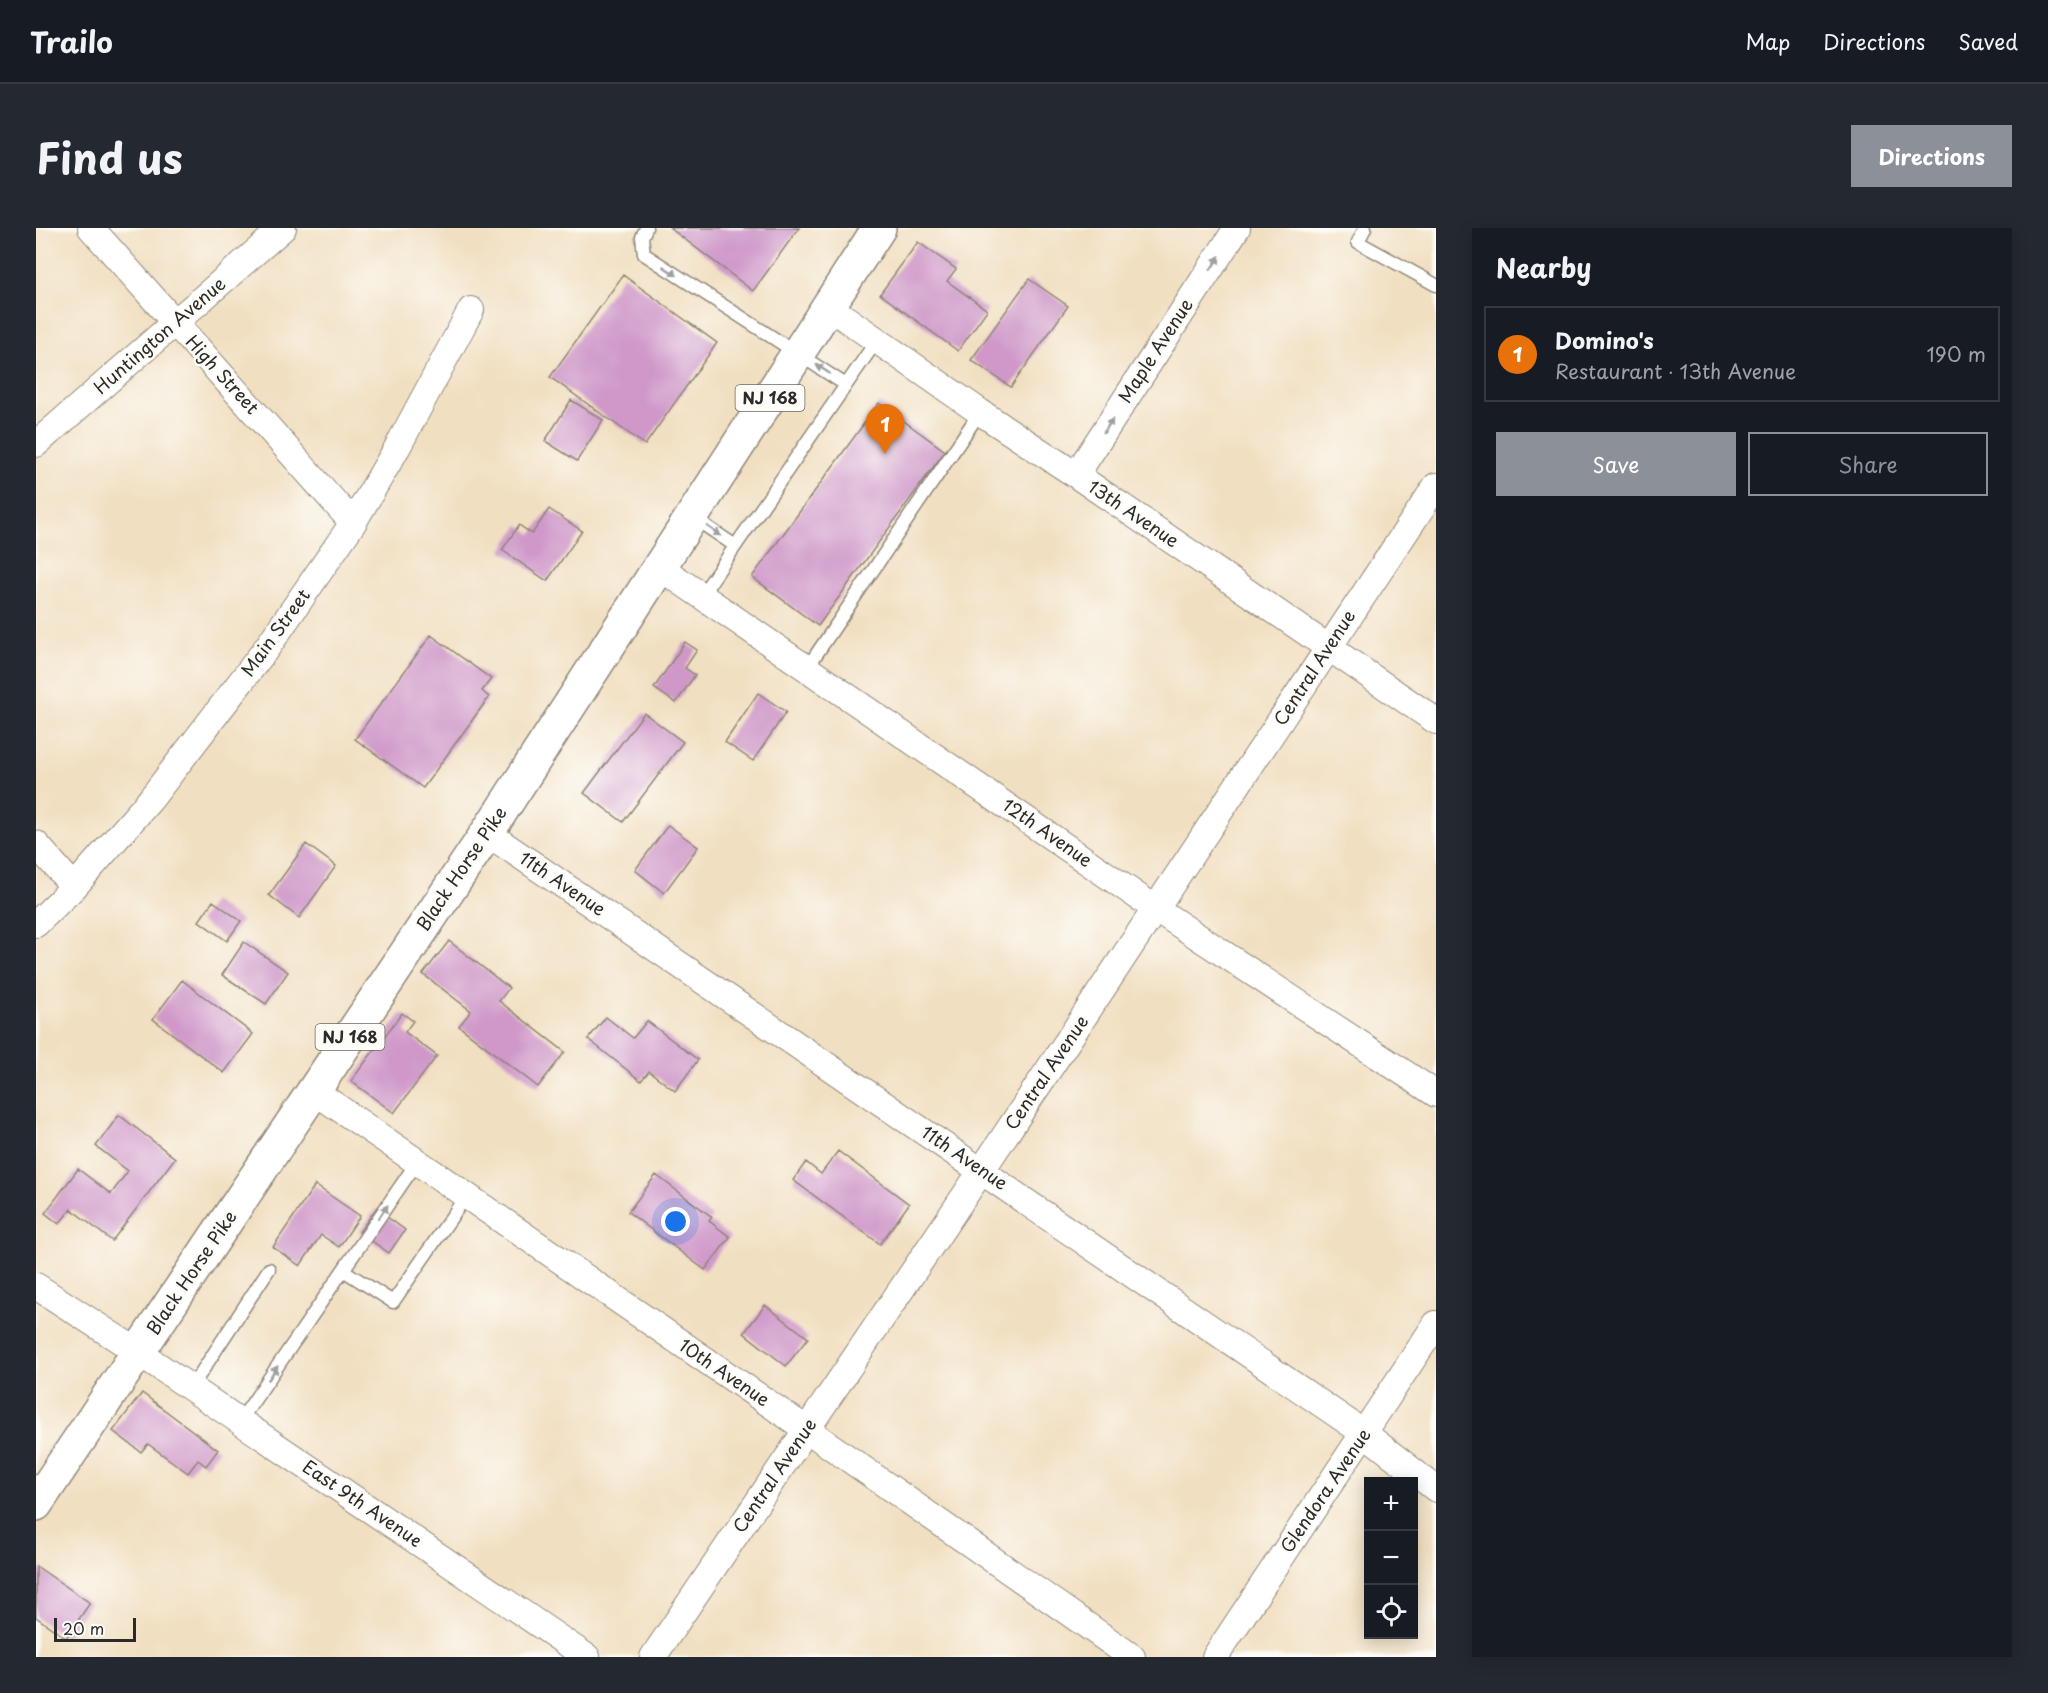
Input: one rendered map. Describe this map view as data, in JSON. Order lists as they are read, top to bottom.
{
  "streets": {
    "main road": ["NJ 168", "Black Horse Pike"],
    "street": [
      "Huntington Avenue",
      "Maple Avenue",
      "High Street",
      "13th Avenue",
      "Main Street",
      "Central Avenue",
      "12th Avenue",
      "11th Avenue",
      "10th Avenue",
      "Glendora Avenue",
      "East 9th Avenue"
    ]
  },
  "crossings": [
    ["Huntington Avenue", "High Street"],
    ["Maple Avenue", "13th Avenue"],
    ["High Street", "Main Street"],
    ["13th Avenue", "Central Avenue"],
    ["13th Avenue", "Black Horse Pike"],
    ["Central Avenue", "12th Avenue"],
    ["Central Avenue", "11th Avenue"],
    ["Central Avenue", "10th Avenue"],
    ["12th Avenue", "Black Horse Pike"],
    ["Black Horse Pike", "11th Avenue"],
    ["Black Horse Pike", "10th Avenue"],
    ["Black Horse Pike", "East 9th Avenue"],
    ["11th Avenue", "Glendora Avenue"]
  ],
  "one_way": ["Maple Avenue"],
  "scale_bar": "20 m",
  "page": {
    "header": "Trailo",
    "nav": ["Map", "Directions", "Saved"],
    "title": "Find us",
    "buttons": [
      "Directions",
      ["Save", "Share"]
    ],
    "heading": "Nearby",
    "list": [
      {
        "mark": "1",
        "name": "Domino's",
        "note": "Restaurant · 13th Avenue",
        "value": "190 m"
      }
    ],
    "pins": "1",
    "map_buttons": ["+", "−"],
    "scale": "20 m"
  }
}
